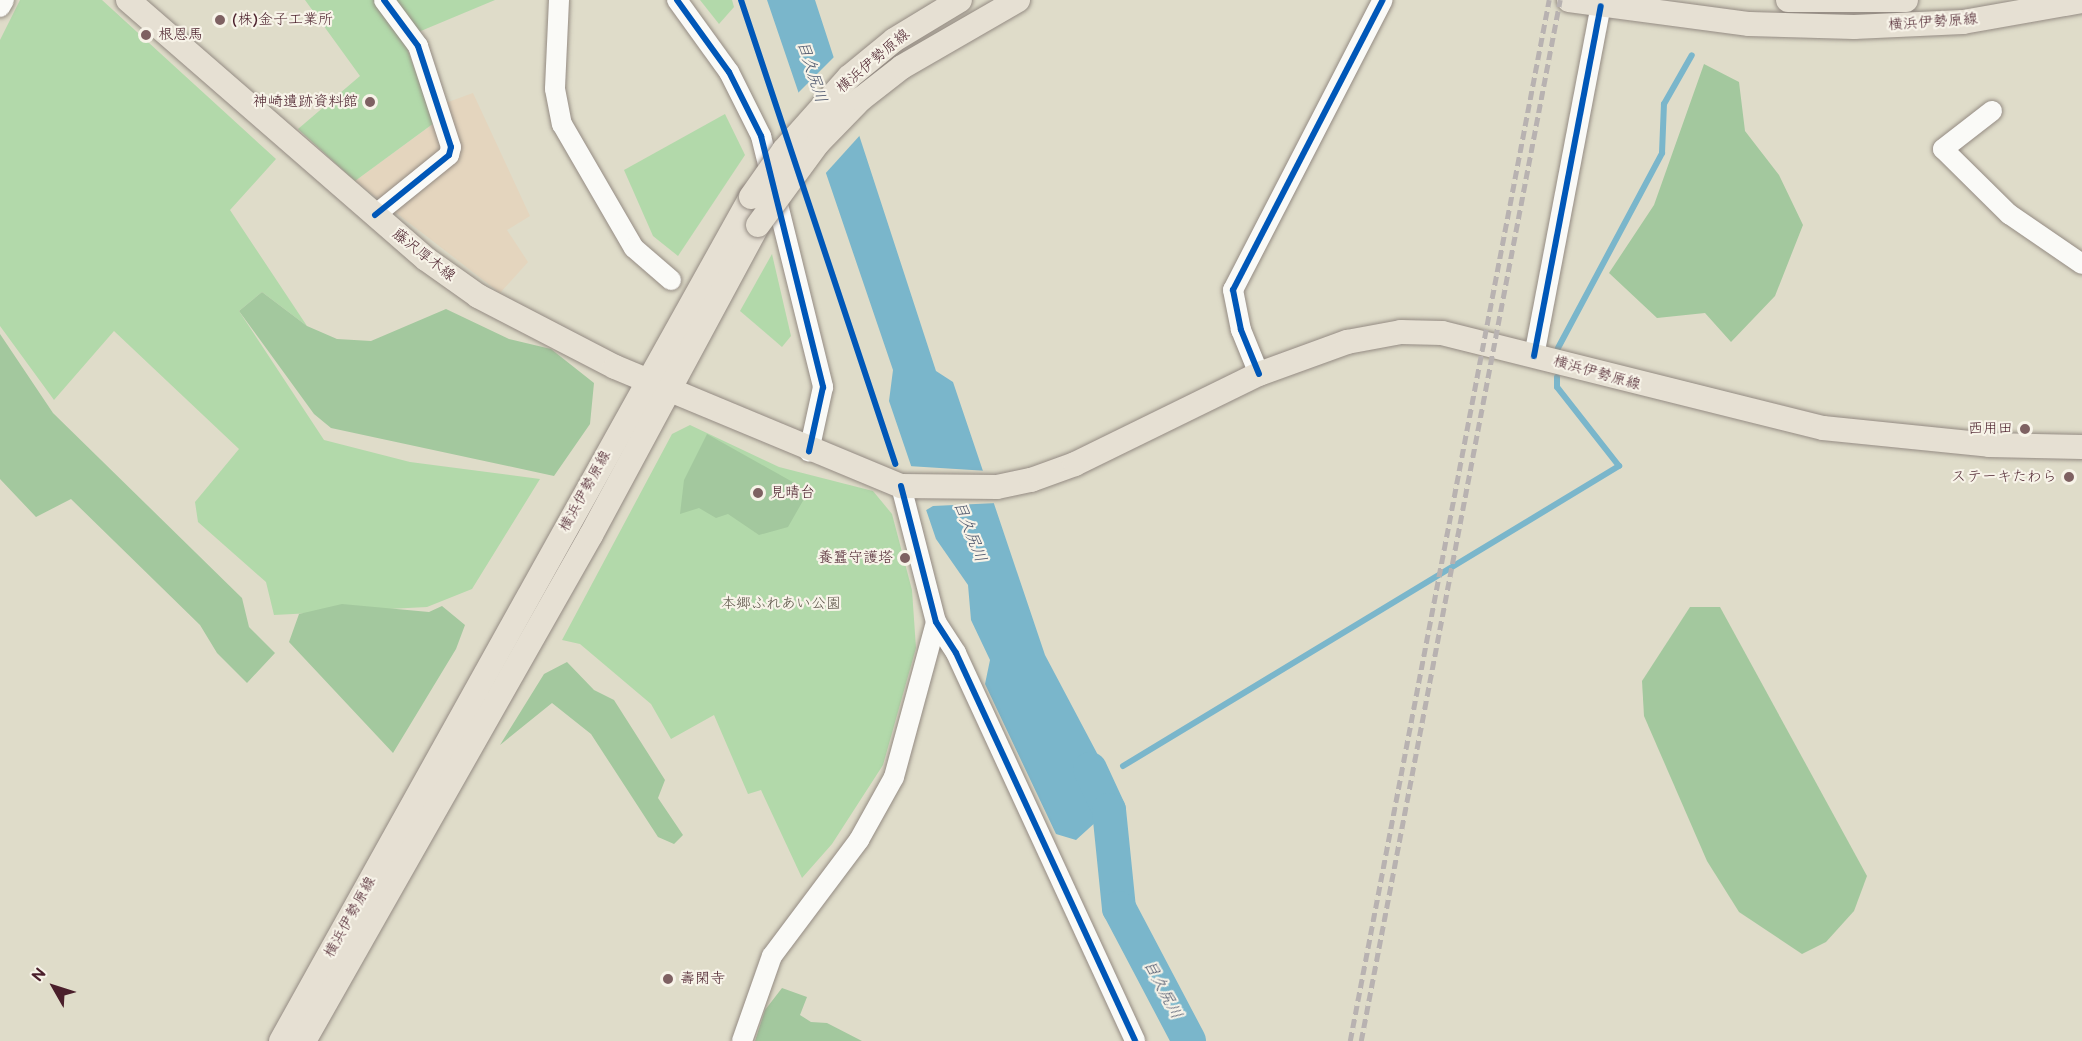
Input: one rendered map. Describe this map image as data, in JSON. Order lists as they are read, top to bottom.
{
  "streets": {
    "main road": ["横浜伊勢原線", "藤沢厚木線"]
  },
  "crossings": [
    ["横浜伊勢原線", "藤沢厚木線"]
  ],
  "water": ["目久尻川"],
  "parks": ["本郷ふれあい公園"],
  "places": [
    "(株)金子工業所",
    "根恩馬",
    "神崎遺跡資料館",
    "西用田",
    "ステーキたわら",
    "見晴台",
    "養蠶守護塔",
    "壽閑寺"
  ],
  "north": "top left"
}
